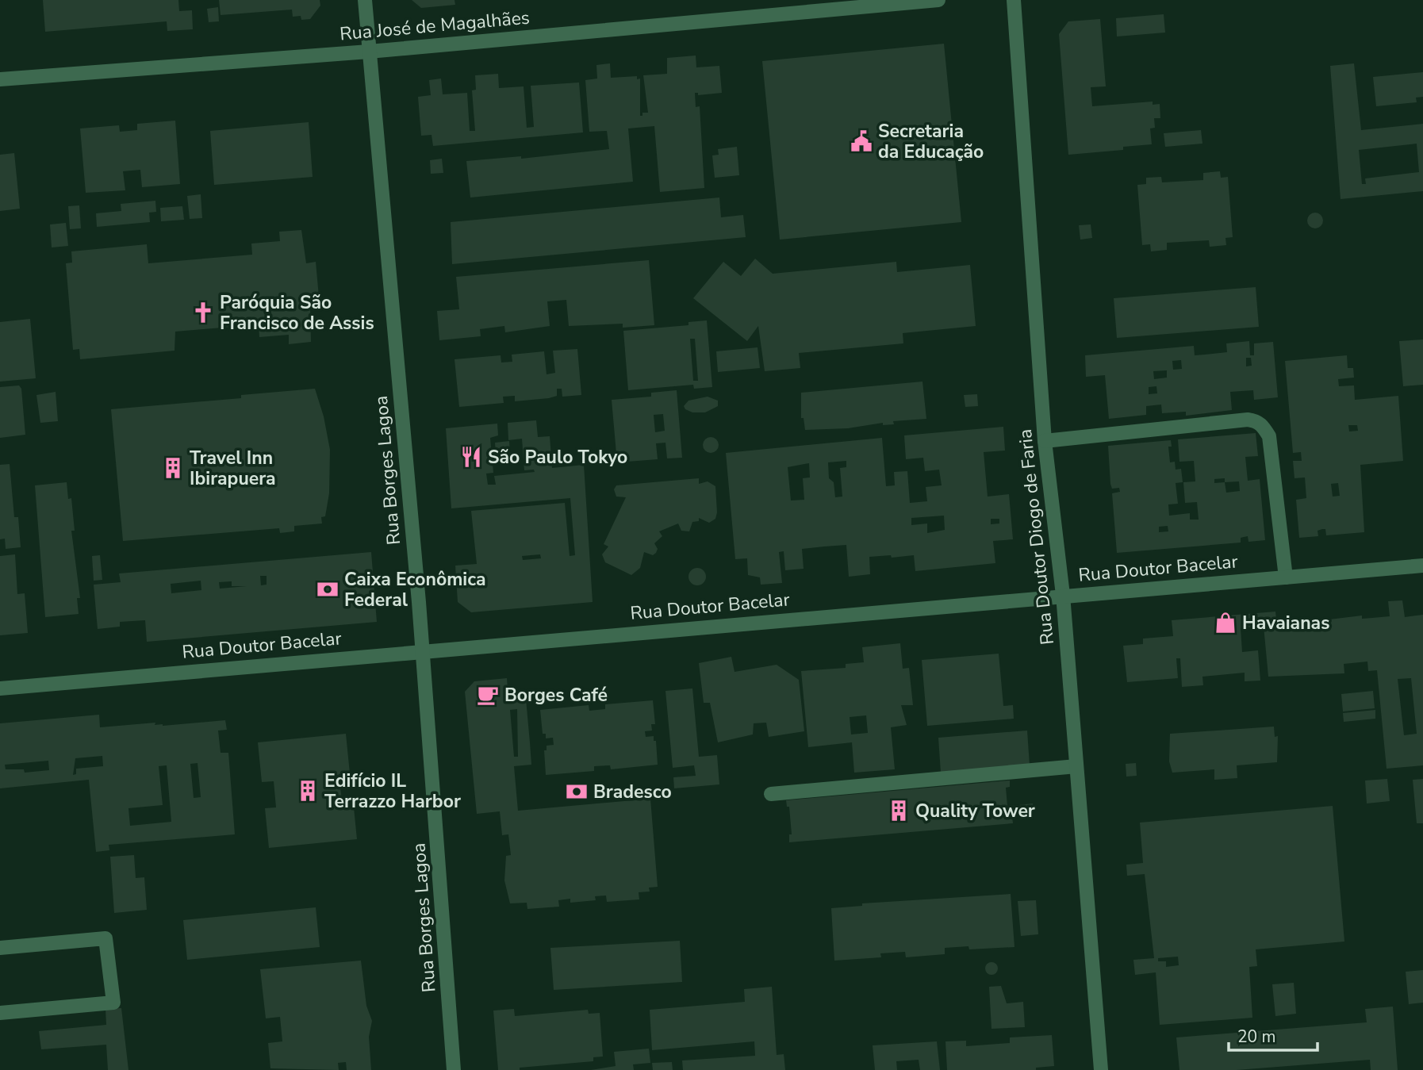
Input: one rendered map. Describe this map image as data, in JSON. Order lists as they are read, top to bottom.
{
  "streets": {
    "street": [
      "Rua José de Magalhães",
      "Rua Borges Lagoa",
      "Rua Doutor Diogo de Faria",
      "Rua Doutor Bacelar"
    ]
  },
  "crossings": [
    ["Rua José de Magalhães", "Rua Borges Lagoa"],
    ["Rua Borges Lagoa", "Rua Doutor Bacelar"],
    ["Rua Doutor Diogo de Faria", "Rua Doutor Bacelar"]
  ],
  "places": {
    "public building": ["Secretaria da Educação"],
    "church": ["Paróquia São Francisco de Assis"],
    "restaurant": ["São Paulo Tokyo"],
    "building": ["Travel Inn Ibirapuera", "Edifício IL Terrazzo Harbor", "Quality Tower"],
    "bank": ["Caixa Econômica Federal", "Bradesco"],
    "shop": ["Havaianas"],
    "cafe": ["Borges Café"]
  },
  "scale_bar": "20 m"
}
